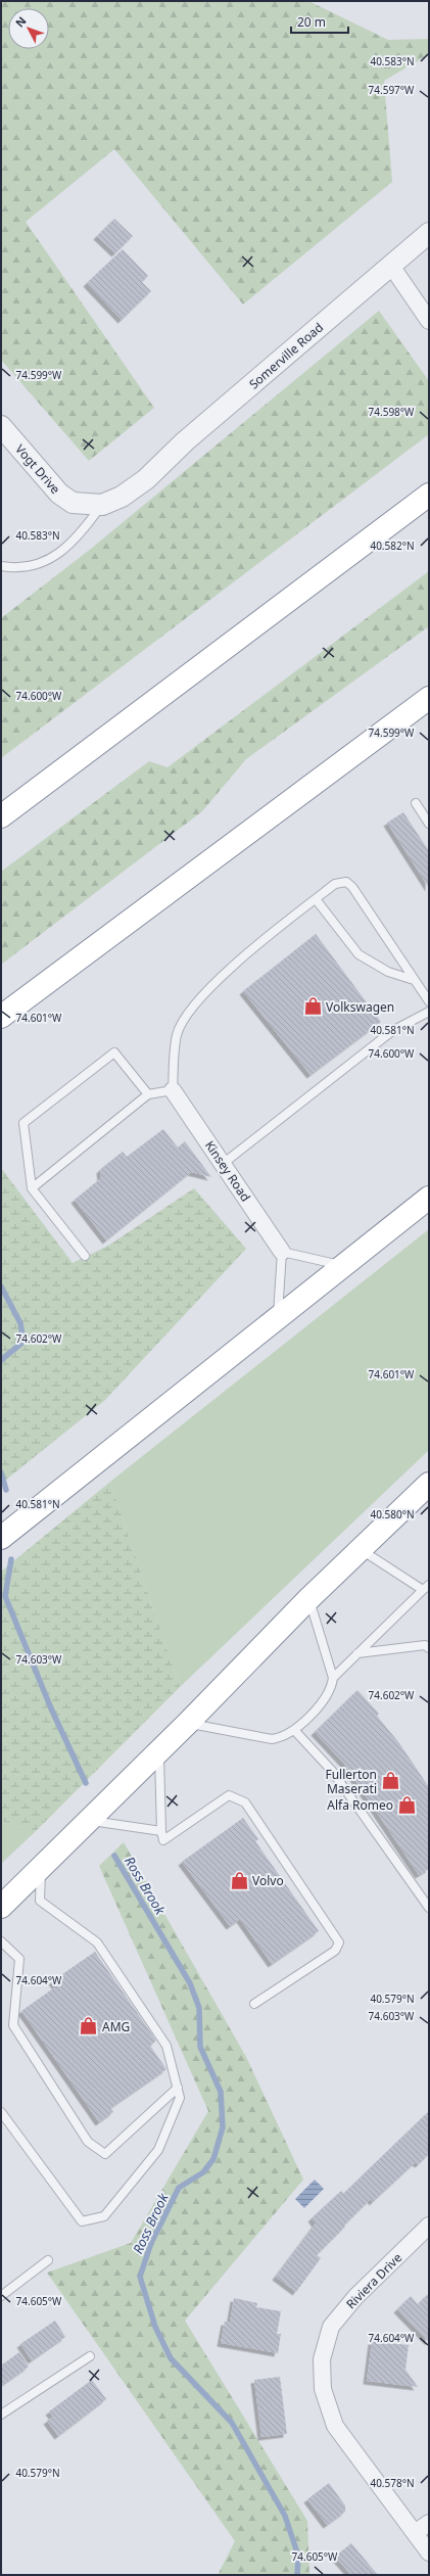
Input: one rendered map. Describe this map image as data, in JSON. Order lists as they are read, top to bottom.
{
  "streets": {
    "street": [
      "Somerville Road",
      "Vogt Drive",
      "Kinsey Road",
      "Riviera Drive"
    ]
  },
  "crossings": [
    ["Somerville Road", "Vogt Drive"]
  ],
  "water": ["Ross Brook"],
  "places": {
    "shop": [
      "Volkswagen",
      "Fullerton Maserati",
      "Alfa Romeo",
      "Volvo",
      "AMG"
    ]
  },
  "scale_bar": "20 m",
  "north": "top left",
  "coordinates": [
    "40.583°N",
    "74.597°W",
    "74.599°W",
    "74.598°W",
    "40.582°N",
    "74.600°W",
    "74.601°W",
    "40.581°N",
    "74.602°W",
    "40.580°N",
    "74.603°W",
    "74.604°W",
    "40.579°N",
    "74.605°W",
    "40.578°N"
  ]
}
